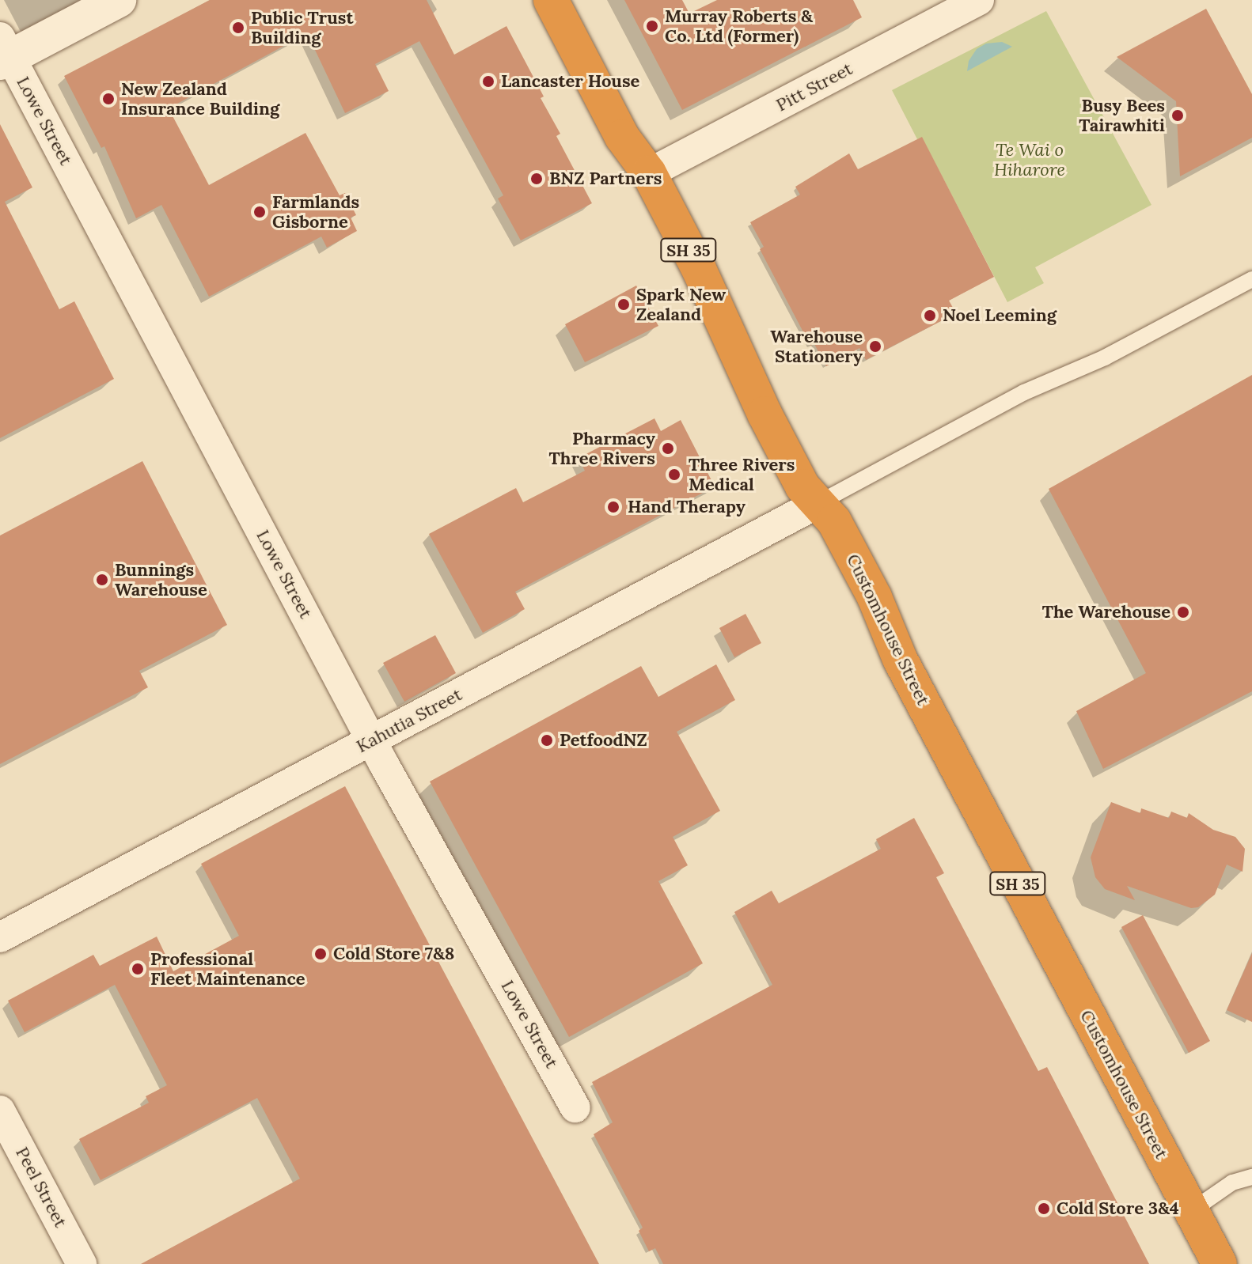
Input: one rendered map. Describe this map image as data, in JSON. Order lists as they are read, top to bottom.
{
  "streets": {
    "highway": ["SH 35", "Customhouse Street"],
    "street": [
      "Pitt Street",
      "Lowe Street",
      "Kahutia Street",
      "Peel Street"
    ]
  },
  "crossings": [
    ["Pitt Street", "Customhouse Street"],
    ["Lowe Street", "Kahutia Street"],
    ["Customhouse Street", "Kahutia Street"]
  ],
  "parks": ["Te Wai o Hiharore"],
  "places": [
    "Murray Roberts & Co. Ltd (Former)",
    "Public Trust Building",
    "Lancaster House",
    "New Zealand Insurance Building",
    "Busy Bees Tairawhiti",
    "BNZ Partners",
    "Farmlands Gisborne",
    "Spark New Zealand",
    "Noel Leeming",
    "Warehouse Stationery",
    "Pharmacy Three Rivers",
    "Three Rivers Medical",
    "Hand Therapy",
    "Bunnings Warehouse",
    "The Warehouse",
    "PetfoodNZ",
    "Cold Store 7&8",
    "Professional Fleet Maintenance",
    "Cold Store 3&4"
  ]
}
